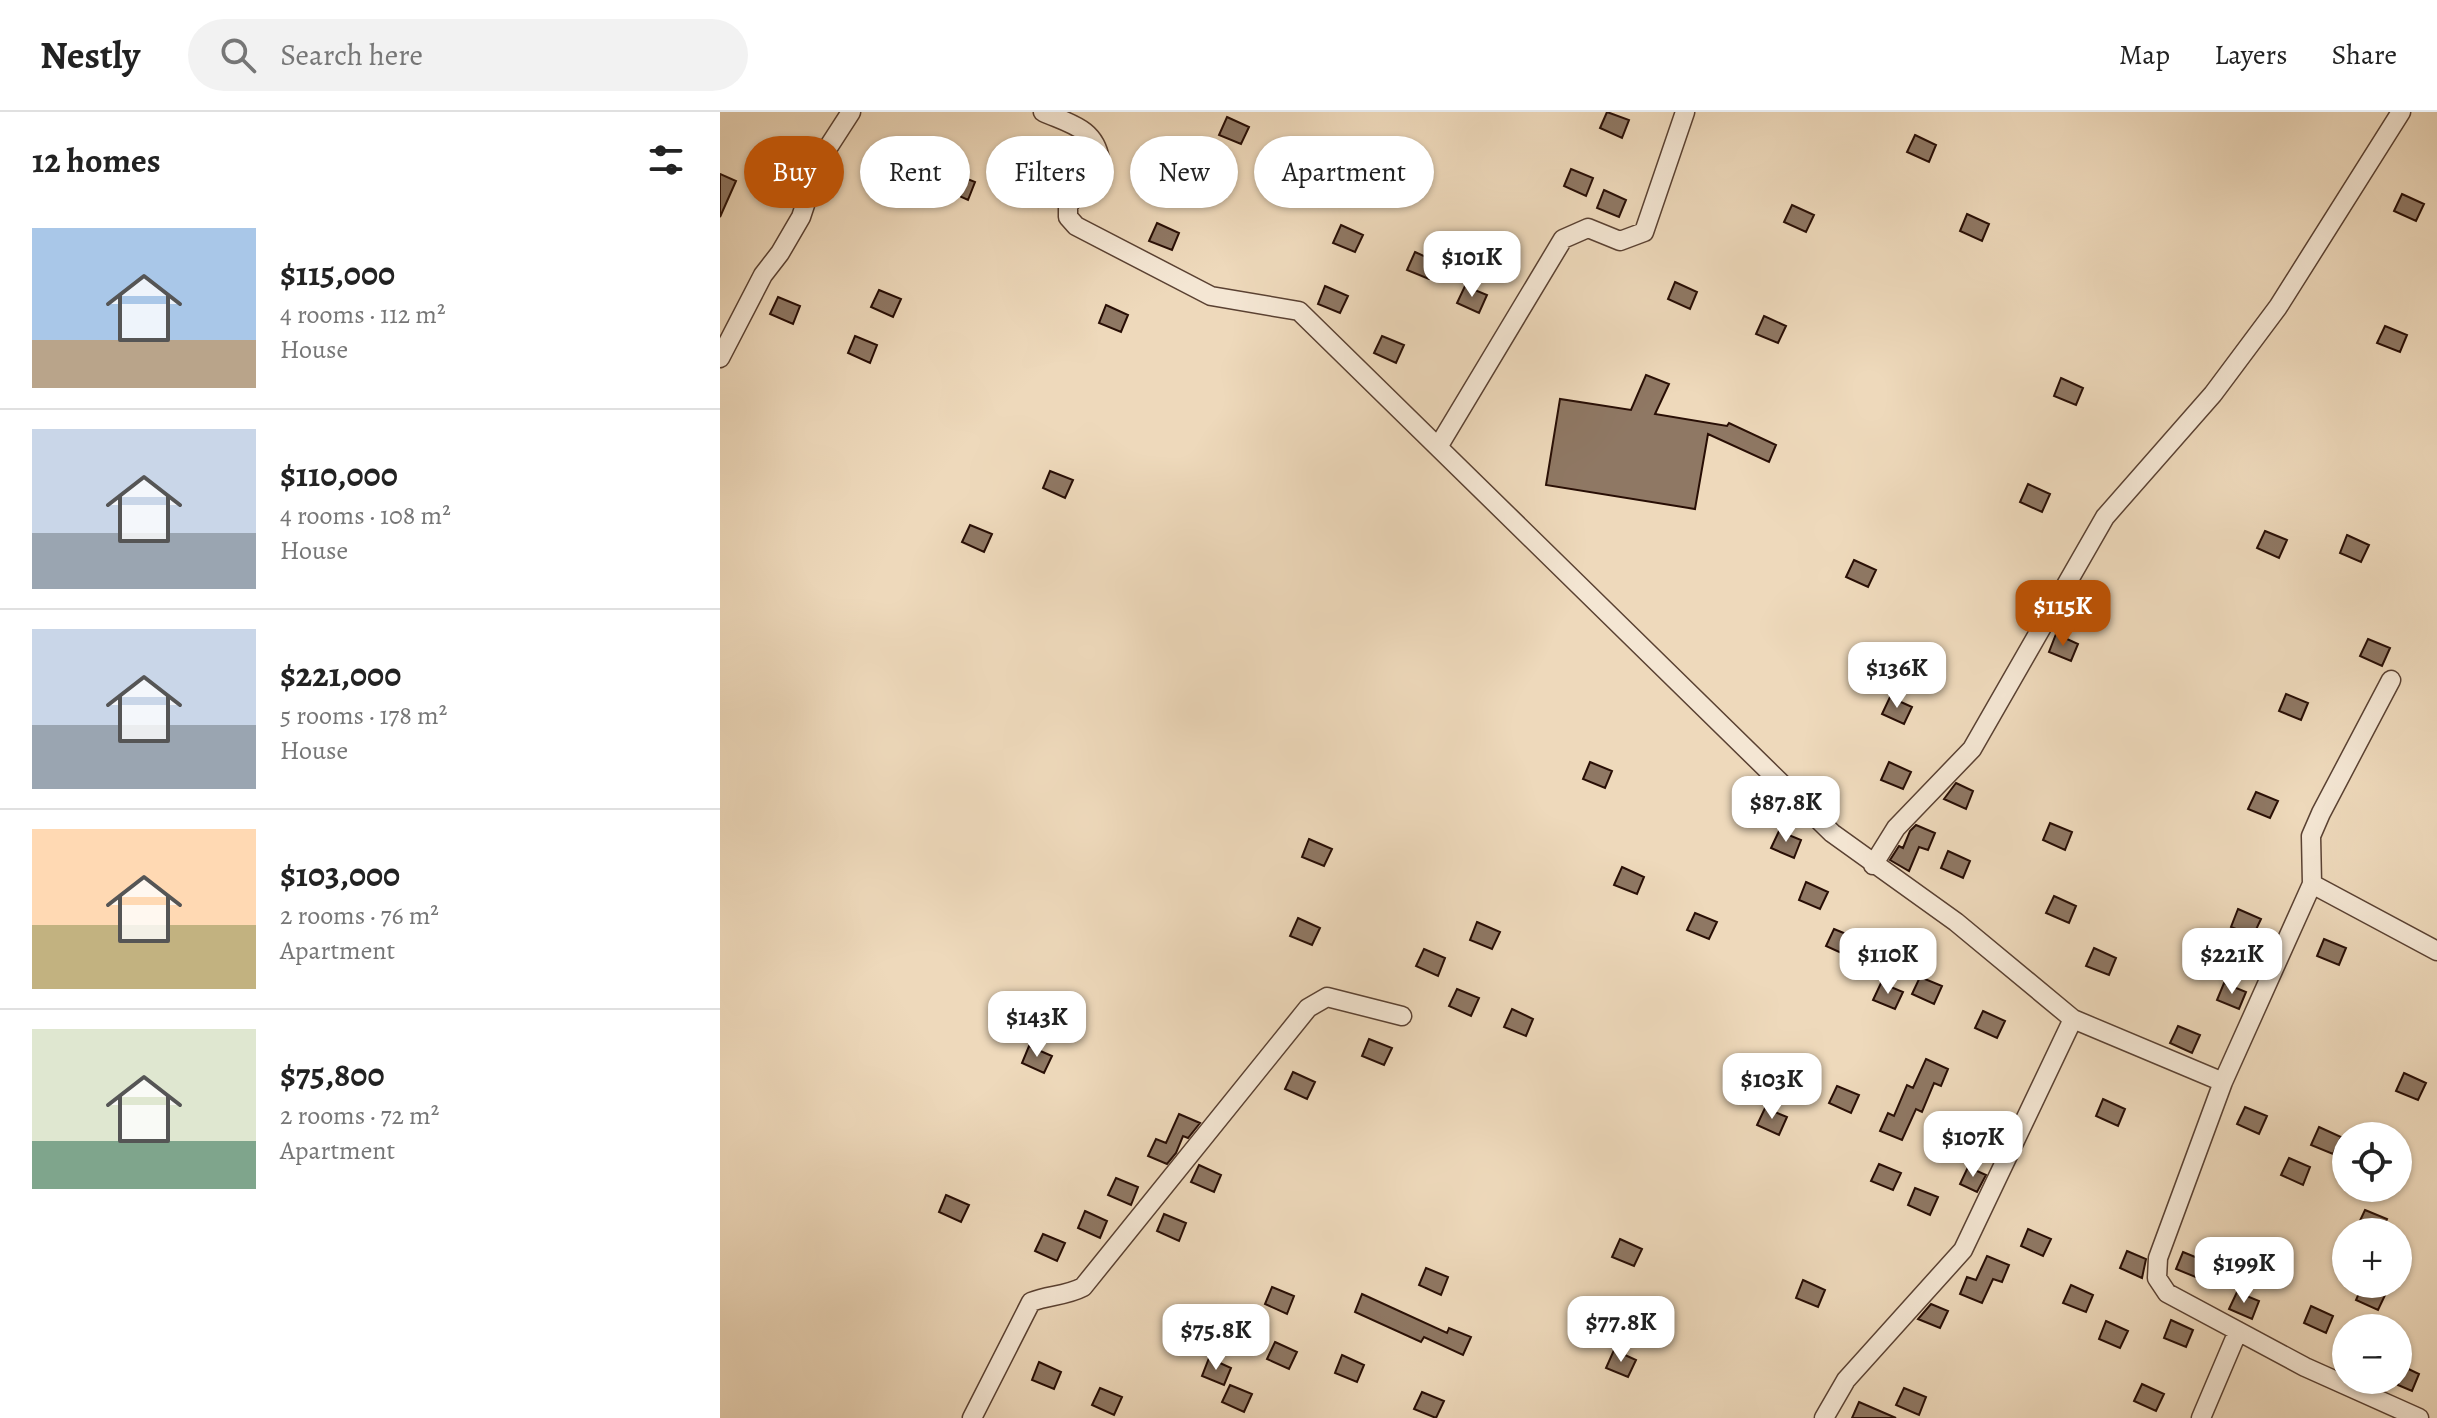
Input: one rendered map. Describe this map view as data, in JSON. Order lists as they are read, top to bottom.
{
  "page": {
    "header": "Nestly",
    "search": "Search here",
    "nav": ["Map", "Layers", "Share"],
    "heading": "12 homes",
    "chip": [
      "Buy",
      "Rent",
      "Filters",
      "New",
      "Apartment"
    ],
    "list": [
      {
        "name": "$115,000",
        "note": "4 rooms · 112 m² · House"
      },
      {
        "name": "$110,000",
        "note": "4 rooms · 108 m² · House"
      },
      {
        "name": "$221,000",
        "note": "5 rooms · 178 m² · House"
      },
      {
        "name": "$103,000",
        "note": "2 rooms · 76 m² · Apartment"
      },
      {
        "name": "$75,800",
        "note": "2 rooms · 72 m² · Apartment"
      }
    ],
    "price": [
      "$101K",
      "$115K",
      "$136K",
      "$87.8K",
      "$110K",
      "$221K",
      "$143K",
      "$103K",
      "$107K",
      "$199K",
      "$77.8K",
      "$75.8K"
    ],
    "map_buttons": ["+", "−"]
  }
}
